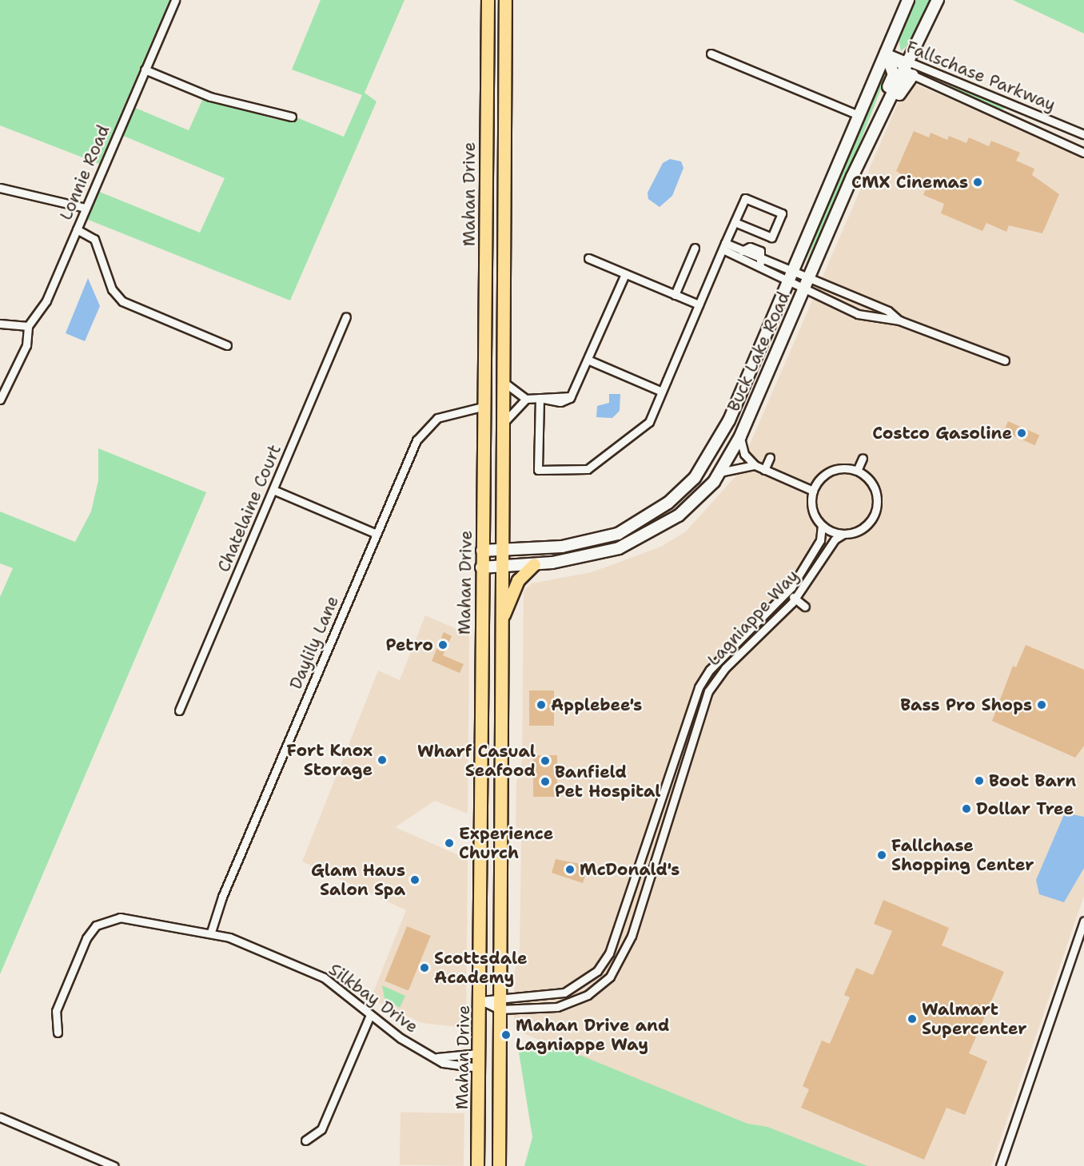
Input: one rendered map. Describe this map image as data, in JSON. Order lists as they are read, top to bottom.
{
  "streets": {
    "main road": ["Mahan Drive", "Buck Lake Road"],
    "street": [
      "Fallschase Parkway",
      "Lonnie Road",
      "Chatelaine Court",
      "Lagniappe Way",
      "Daylily Lane",
      "Silkbay Drive"
    ]
  },
  "crossings": [
    ["Fallschase Parkway", "Buck Lake Road"],
    ["Mahan Drive", "Buck Lake Road"],
    ["Mahan Drive", "Lagniappe Way"],
    ["Mahan Drive", "Daylily Lane"],
    ["Mahan Drive", "Silkbay Drive"],
    ["Daylily Lane", "Silkbay Drive"]
  ],
  "places": [
    "CMX Cinemas",
    "Costco Gasoline",
    "Petro",
    "Applebee's",
    "Bass Pro Shops",
    "Fort Knox Storage",
    "Wharf Casual Seafood",
    "Boot Barn",
    "Banfield Pet Hospital",
    "Dollar Tree",
    "Experience Church",
    "Fallchase Shopping Center",
    "McDonald's",
    "Glam Haus Salon Spa",
    "Scottsdale Academy",
    "Walmart Supercenter",
    "Mahan Drive and Lagniappe Way"
  ]
}
